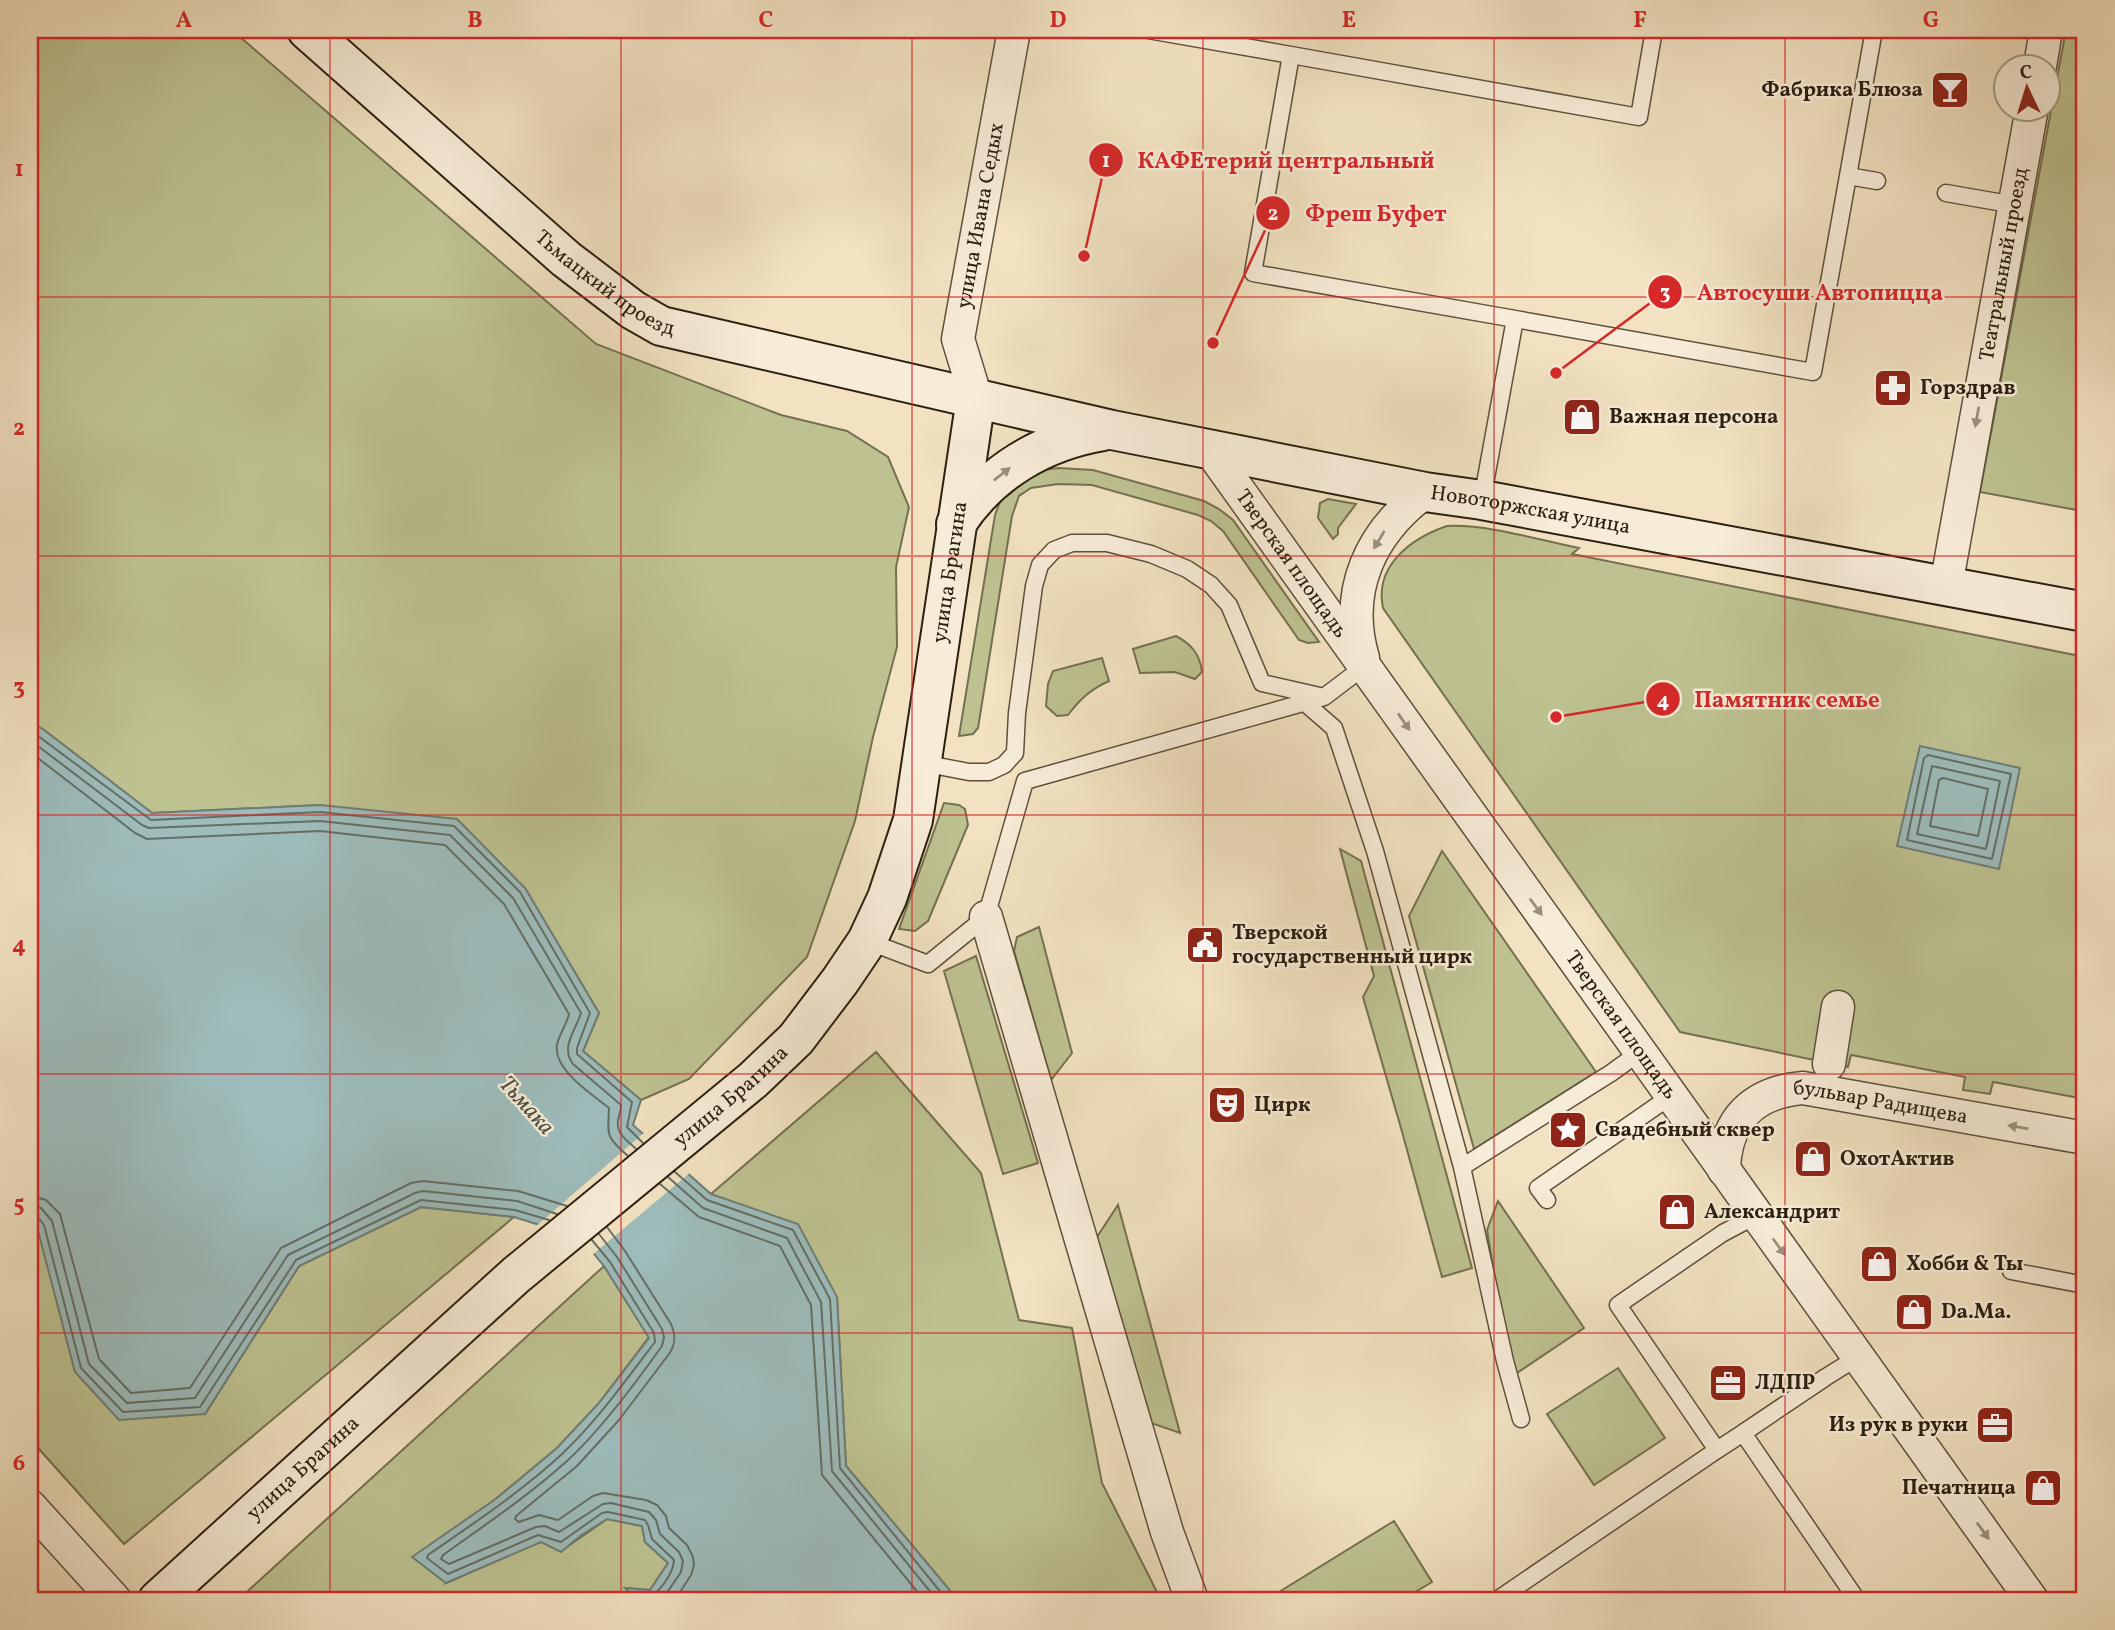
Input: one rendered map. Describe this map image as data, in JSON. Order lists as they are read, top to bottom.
{
  "streets": {
    "main road": ["Тьмацкий проезд", "Новоторжская улица", "улица Брагина"],
    "street": [
      "улица Ивана Седых",
      "Театральный проезд",
      "Тверская площадь",
      "бульвар Радищева"
    ]
  },
  "crossings": [
    ["улица Ивана Седых", "Тьмацкий проезд"],
    ["улица Ивана Седых", "Новоторжская улица"],
    ["улица Ивана Седых", "улица Брагина"],
    ["Театральный проезд", "Новоторжская улица"],
    ["Тьмацкий проезд", "Новоторжская улица"],
    ["Тьмацкий проезд", "улица Брагина"],
    ["Новоторжская улица", "Тверская площадь"],
    ["Новоторжская улица", "улица Брагина"],
    ["Тверская площадь", "бульвар Радищева"]
  ],
  "one_way": ["Театральный проезд", "Тверская площадь", "бульвар Радищева"],
  "water": ["Тьмака"],
  "places": {
    "bar": ["Фабрика Блюза"],
    "other": [
      "КАФЕтерий центральный",
      "Фреш Буфет",
      "Автосуши Автопицца",
      "Памятник семье"
    ],
    "pharmacy": ["Горздрав"],
    "shop": [
      "Важная персона",
      "ОхотАктив",
      "Александрит",
      "Хобби & Ты",
      "Da.Ma.",
      "Печатница"
    ],
    "public building": ["Тверской государственный цирк"],
    "theatre": ["Цирк"],
    "place": ["Свадебный сквер"],
    "office": ["ЛДПР", "Из рук в руки"]
  },
  "north": "top",
  "grid": {
    "columns": [
      "A",
      "B",
      "C",
      "D",
      "E",
      "F",
      "G"
    ],
    "rows": [
      "1",
      "2",
      "3",
      "4",
      "5",
      "6"
    ]
  }
}
